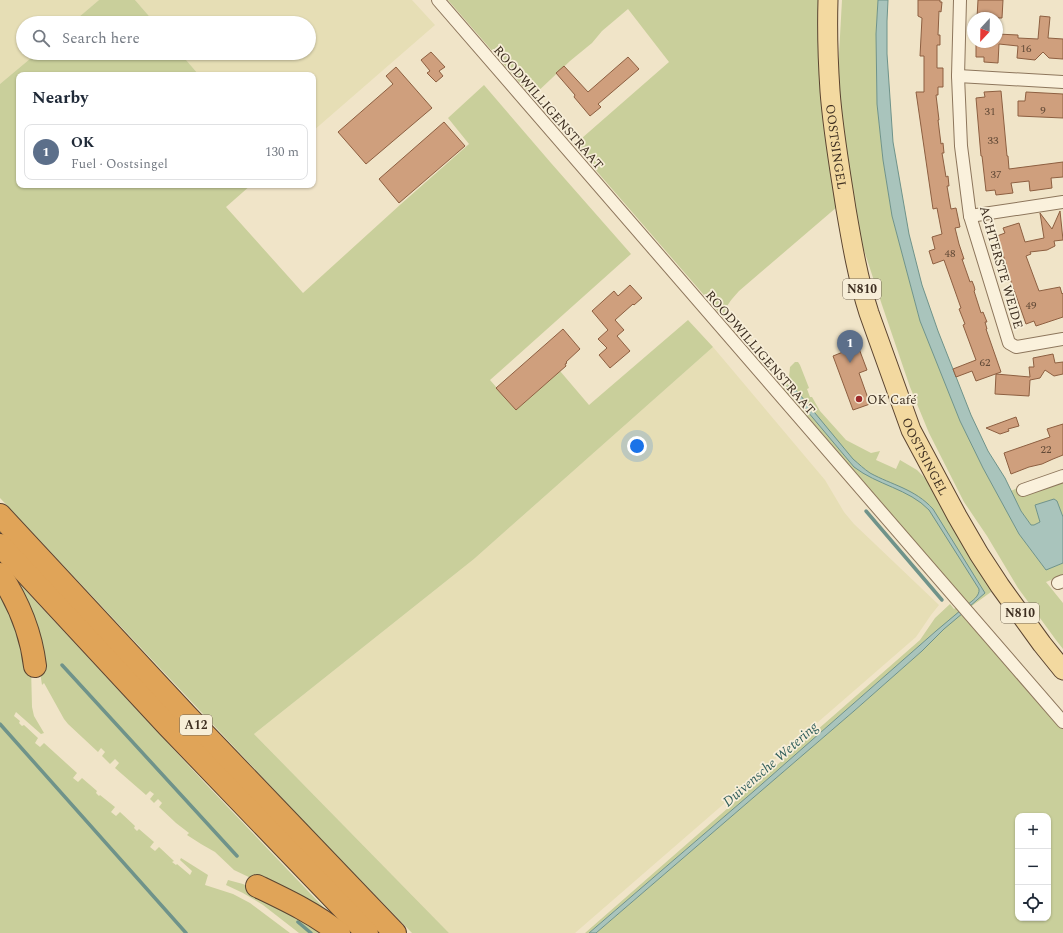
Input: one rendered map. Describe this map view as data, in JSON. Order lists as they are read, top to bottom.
{
  "streets": {
    "highway": ["A12"],
    "main road": ["OOSTSINGEL", "N810"],
    "street": ["ROODWILLIGENSTRAAT", "ACHTERSTE WEIDE"]
  },
  "water": ["Duivensche Wetering"],
  "places": ["OK Café"],
  "house_numbers": [
    "16",
    "9",
    "31",
    "33",
    "37",
    "48",
    "49",
    "62",
    "22"
  ],
  "north": "bottom",
  "page": {
    "search": "Search here",
    "heading": "Nearby",
    "list": [
      {
        "mark": "1",
        "name": "OK",
        "note": "Fuel · Oostsingel",
        "value": "130 m"
      }
    ],
    "pins": "1",
    "map_buttons": ["+", "−"]
  }
}
